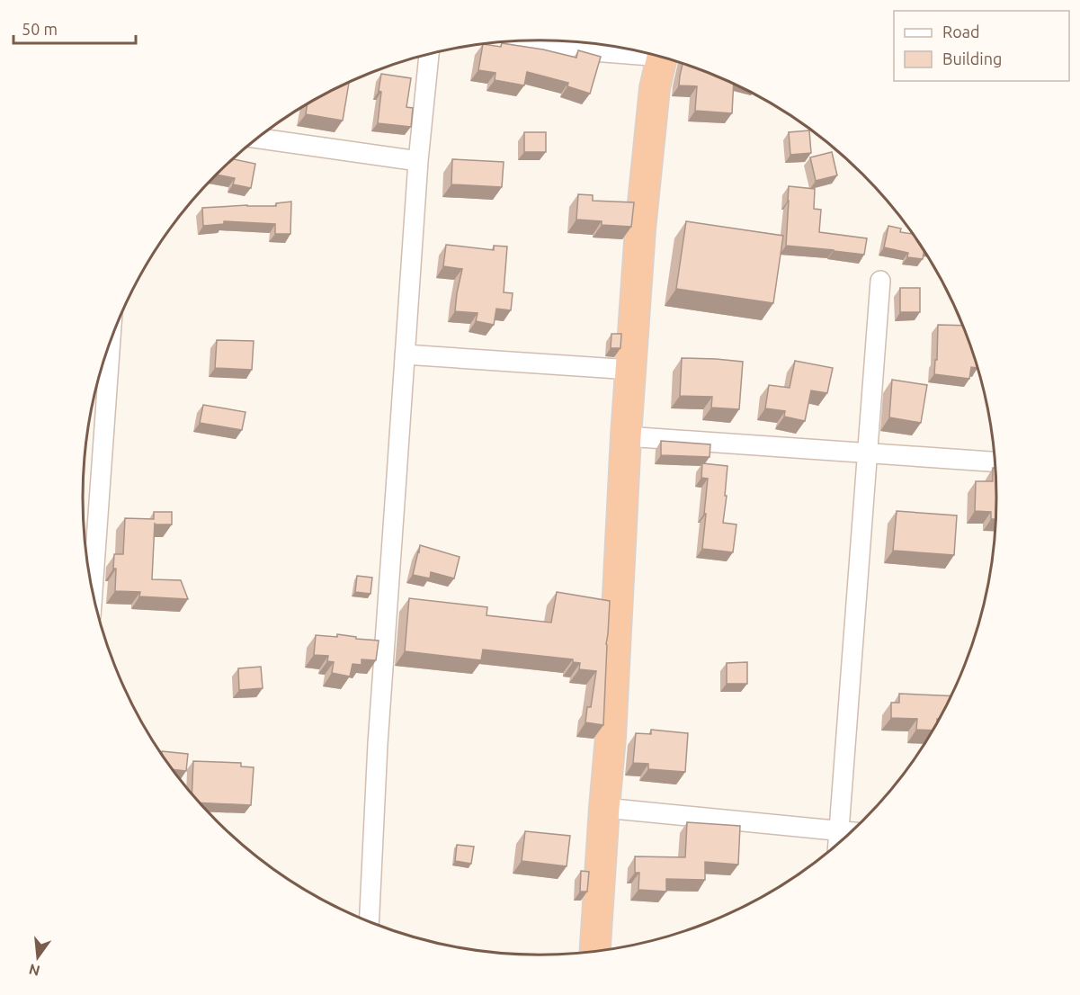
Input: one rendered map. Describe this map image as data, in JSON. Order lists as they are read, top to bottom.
{
  "legend": ["Road", "Building"],
  "scale_bar": "50 m",
  "north": "bottom"
}
